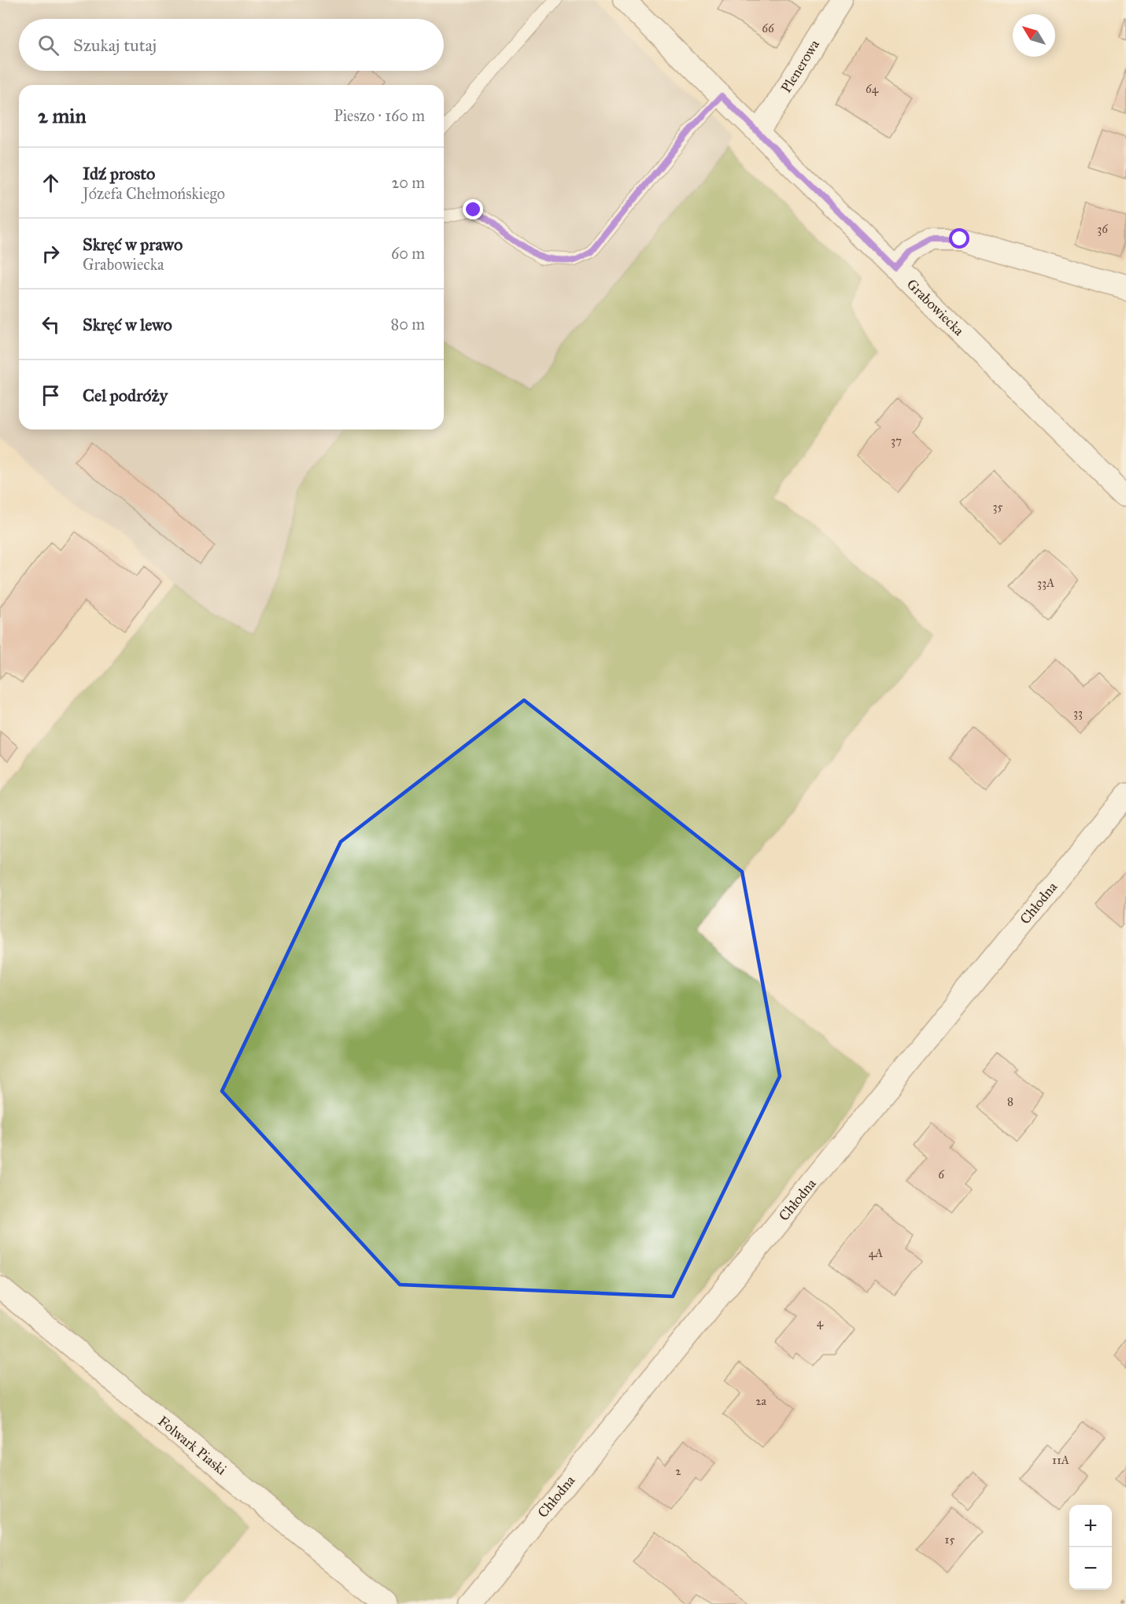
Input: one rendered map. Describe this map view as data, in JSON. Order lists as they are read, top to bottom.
{
  "streets": {
    "street": [
      "Plenerowa",
      "Grabowiecka",
      "Chłodna",
      "Folwark Piaski"
    ]
  },
  "crossings": [
    ["Plenerowa", "Grabowiecka"]
  ],
  "house_numbers": [
    "66",
    "64",
    "36",
    "37",
    "35",
    "33A",
    "33",
    "8",
    "6",
    "4A",
    "4",
    "2a",
    "11A",
    "2",
    "15"
  ],
  "north": "top left",
  "page": {
    "search": "Szukaj tutaj",
    "heading": ["2 min", "Pieszo · 160 m"],
    "list": [
      ["Idź prosto", "Józefa Chełmońskiego", "20 m"],
      ["Skręć w prawo", "Grabowiecka", "60 m"],
      ["Skręć w lewo", "80 m"],
      "Cel podróży"
    ],
    "map_buttons": ["+", "−"]
  }
}
